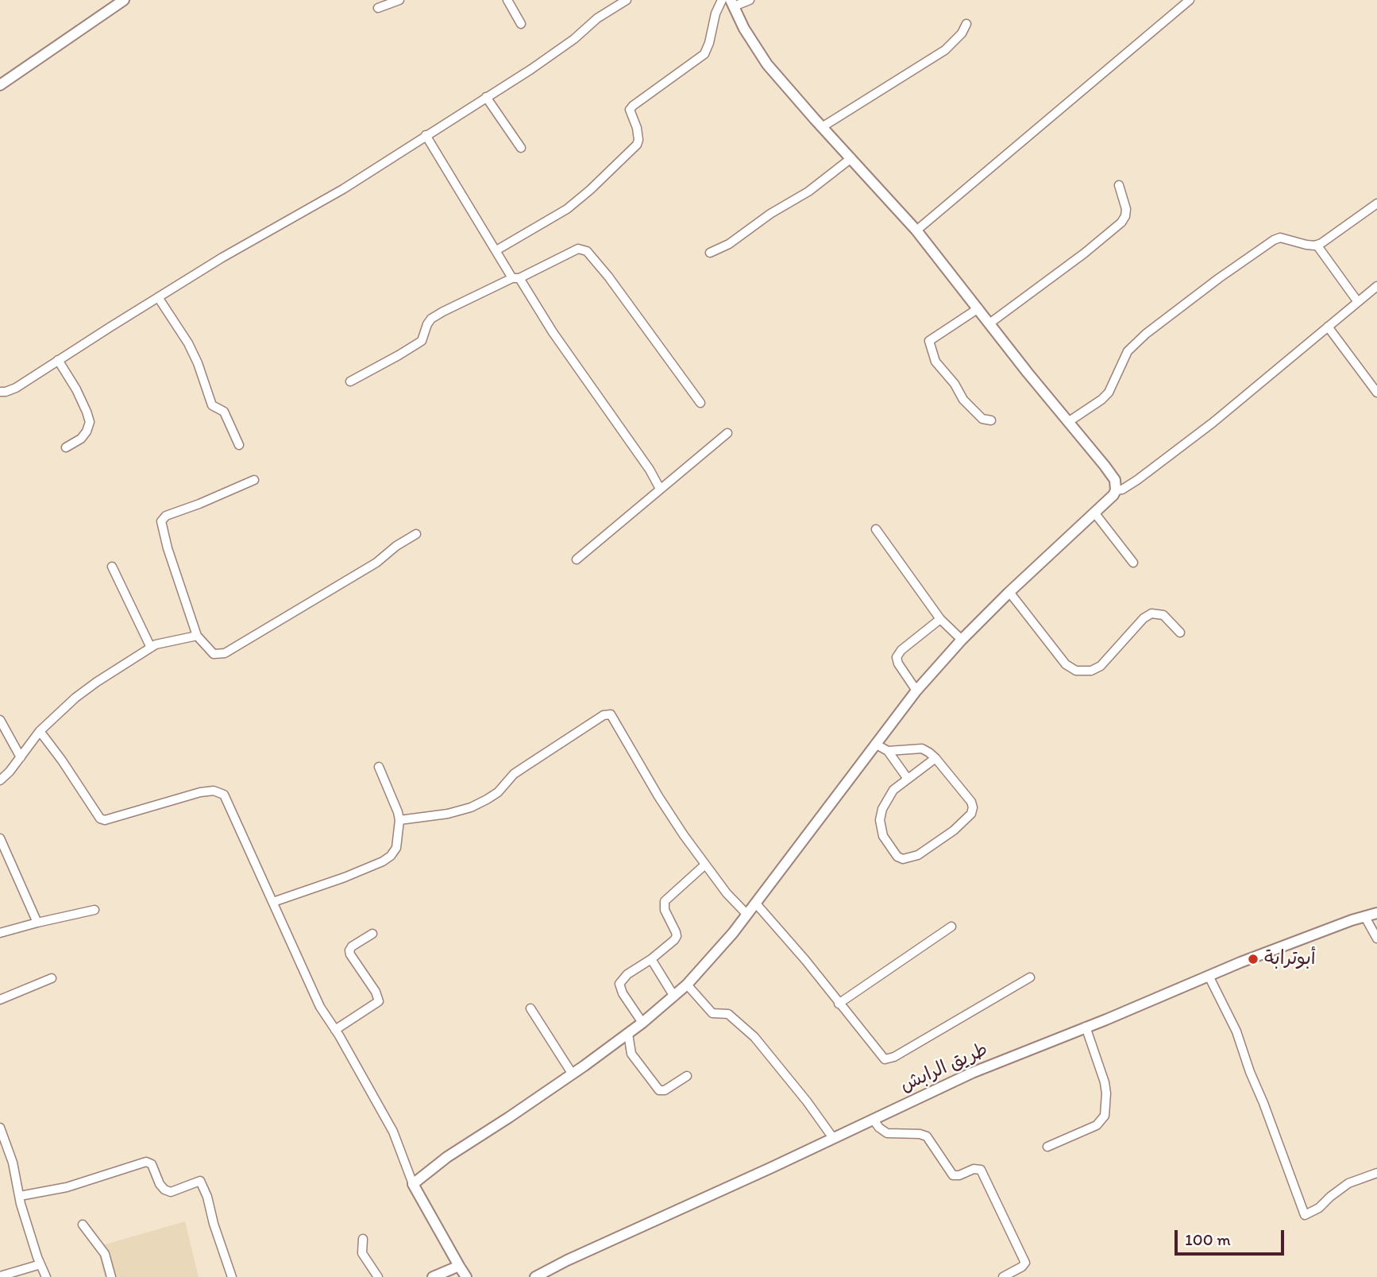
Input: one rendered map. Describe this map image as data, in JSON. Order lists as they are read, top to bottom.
{
  "streets": {
    "street": ["طريق الرابش"]
  },
  "places": ["أبوترابة"],
  "scale_bar": "100 m"
}
